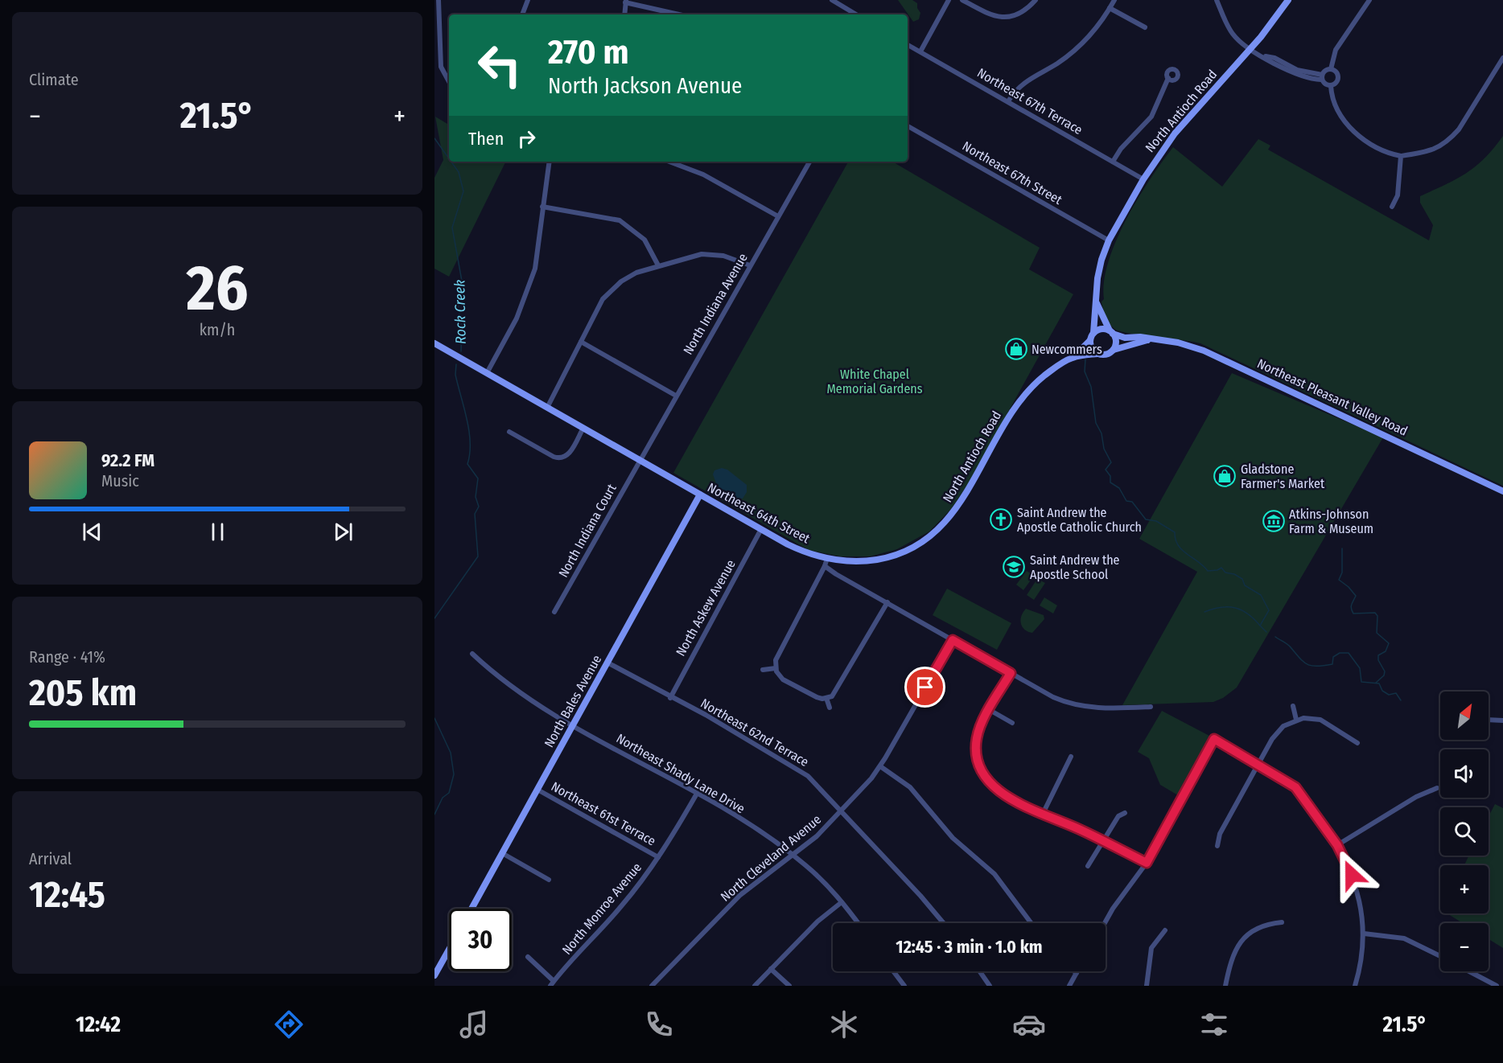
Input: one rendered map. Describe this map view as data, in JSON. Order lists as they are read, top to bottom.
{
  "streets": {
    "street": [
      "Northeast 67th Terrace",
      "North Antioch Road",
      "Northeast 67th Street",
      "North Indiana Avenue",
      "Northeast Pleasant Valley Road",
      "Northeast 64th Street",
      "North Indiana Court",
      "North Askew Avenue",
      "North Bales Avenue",
      "Northeast 62nd Terrace",
      "Northeast Shady Lane Drive",
      "Northeast 61st Terrace",
      "North Cleveland Avenue",
      "North Monroe Avenue"
    ]
  },
  "crossings": [
    ["Northeast 67th Terrace", "North Antioch Road"],
    ["North Antioch Road", "Northeast 67th Street"],
    ["North Antioch Road", "Northeast Pleasant Valley Road"],
    ["North Antioch Road", "Northeast 64th Street"],
    ["North Indiana Avenue", "Northeast 64th Street"],
    ["North Indiana Avenue", "North Indiana Court"],
    ["Northeast 64th Street", "North Indiana Court"],
    ["Northeast 64th Street", "North Askew Avenue"],
    ["Northeast 64th Street", "North Bales Avenue"],
    ["North Askew Avenue", "Northeast 62nd Terrace"],
    ["North Bales Avenue", "Northeast 62nd Terrace"],
    ["North Bales Avenue", "Northeast Shady Lane Drive"],
    ["North Bales Avenue", "Northeast 61st Terrace"],
    ["Northeast 62nd Terrace", "North Cleveland Avenue"],
    ["Northeast Shady Lane Drive", "North Cleveland Avenue"],
    ["Northeast Shady Lane Drive", "North Monroe Avenue"],
    ["Northeast 61st Terrace", "North Monroe Avenue"]
  ],
  "water": ["Rock Creek"],
  "parks": ["White Chapel Memorial Gardens"],
  "places": {
    "shop": ["Newcommers", "Gladstone Farmer's Market"],
    "church": ["Saint Andrew the Apostle Catholic Church"],
    "museum": ["Atkins-Johnson Farm & Museum"],
    "school or university": ["Saint Andrew the Apostle School"]
  },
  "north": "top right",
  "page": {
    "tile": [
      "Climate",
      ["26", "km/h"],
      ["Range · 41%", "205 km"],
      ["Arrival", "12:45"]
    ],
    "turn": ["270 m", "North Jackson Avenue"],
    "heat": ["−", "21.5°", "+"],
    "then": "Then",
    "song": ["92.2 FM", "Music"],
    "map_buttons": ["+", "−"],
    "limit": "30",
    "trip": "12:45 · 3 min · 1.0 km",
    "tabs": ["12:42", "21.5°"]
  }
}
